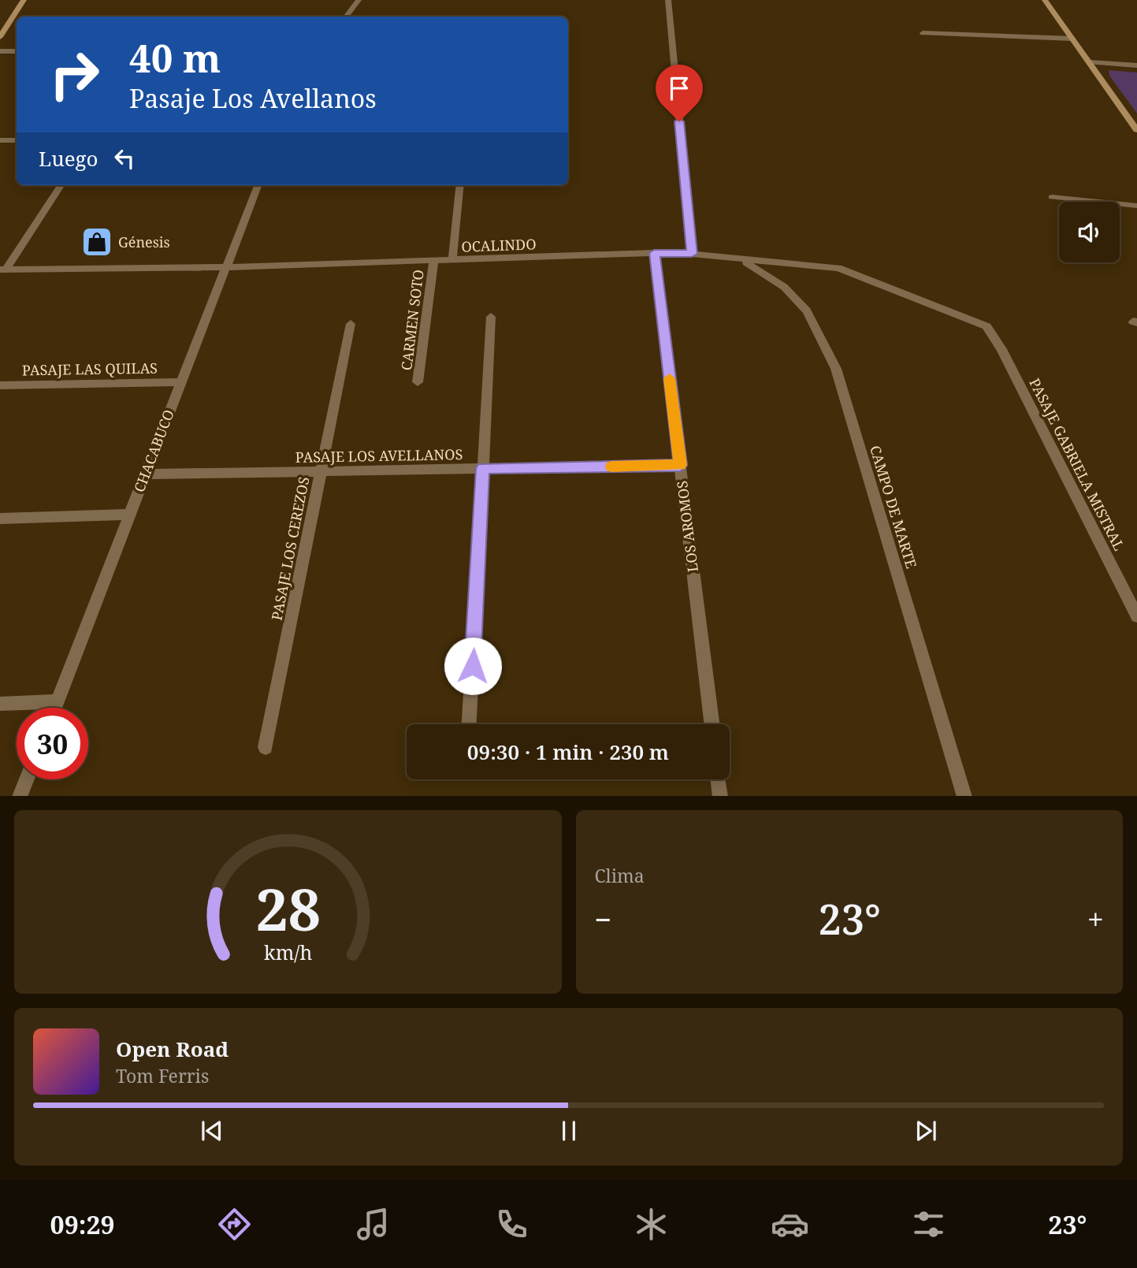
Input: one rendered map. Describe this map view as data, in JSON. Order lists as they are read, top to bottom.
{
  "streets": {
    "street": [
      "OCALINDO",
      "CARMEN SOTO",
      "PASAJE LAS QUILAS",
      "CHACABUCO",
      "PASAJE LOS AVELLANOS",
      "PASAJE GABRIELA MISTRAL",
      "CAMPO DE MARTE",
      "LOS AROMOS",
      "PASAJE LOS CEREZOS"
    ]
  },
  "crossings": [
    ["OCALINDO", "CARMEN SOTO"],
    ["OCALINDO", "CHACABUCO"],
    ["OCALINDO", "PASAJE GABRIELA MISTRAL"],
    ["OCALINDO", "CAMPO DE MARTE"],
    ["OCALINDO", "LOS AROMOS"],
    ["PASAJE LAS QUILAS", "CHACABUCO"],
    ["CHACABUCO", "PASAJE LOS AVELLANOS"],
    ["PASAJE LOS AVELLANOS", "LOS AROMOS"],
    ["PASAJE LOS AVELLANOS", "PASAJE LOS CEREZOS"]
  ],
  "places": {
    "shop": ["Génesis"]
  },
  "page": {
    "turn": ["40 m", "Pasaje Los Avellanos"],
    "then": "Luego",
    "limit": "30",
    "trip": "09:30 · 1 min · 230 m",
    "tile": "Clima",
    "heat": ["−", "23°", "+"],
    "song": ["Open Road", "Tom Ferris"],
    "tabs": ["09:29", "23°"],
    "gauge": ["28", "km/h"]
  }
}
